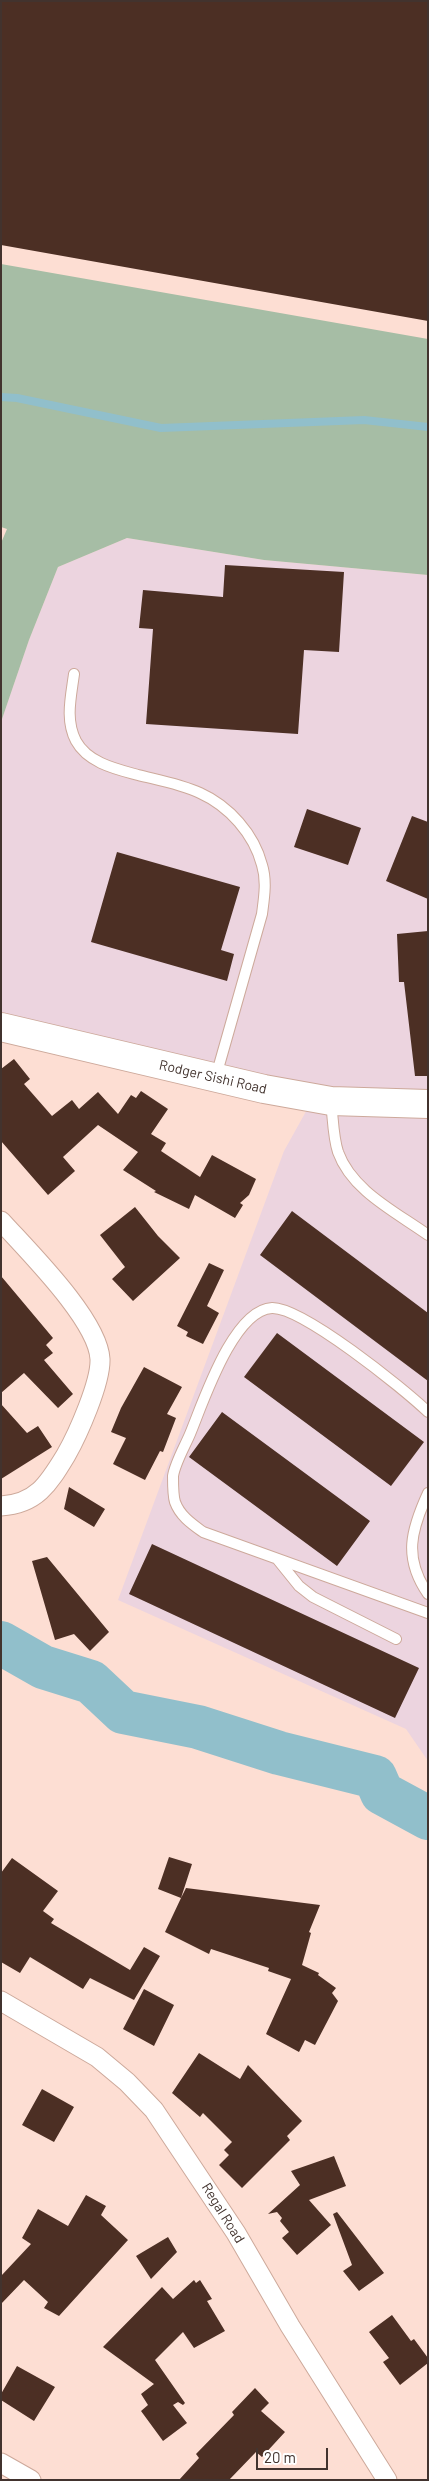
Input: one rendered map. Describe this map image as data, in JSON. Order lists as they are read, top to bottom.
{
  "streets": {
    "street": ["Rodger Sishi Road", "Regal Road"]
  },
  "scale_bar": "20 m"
}
